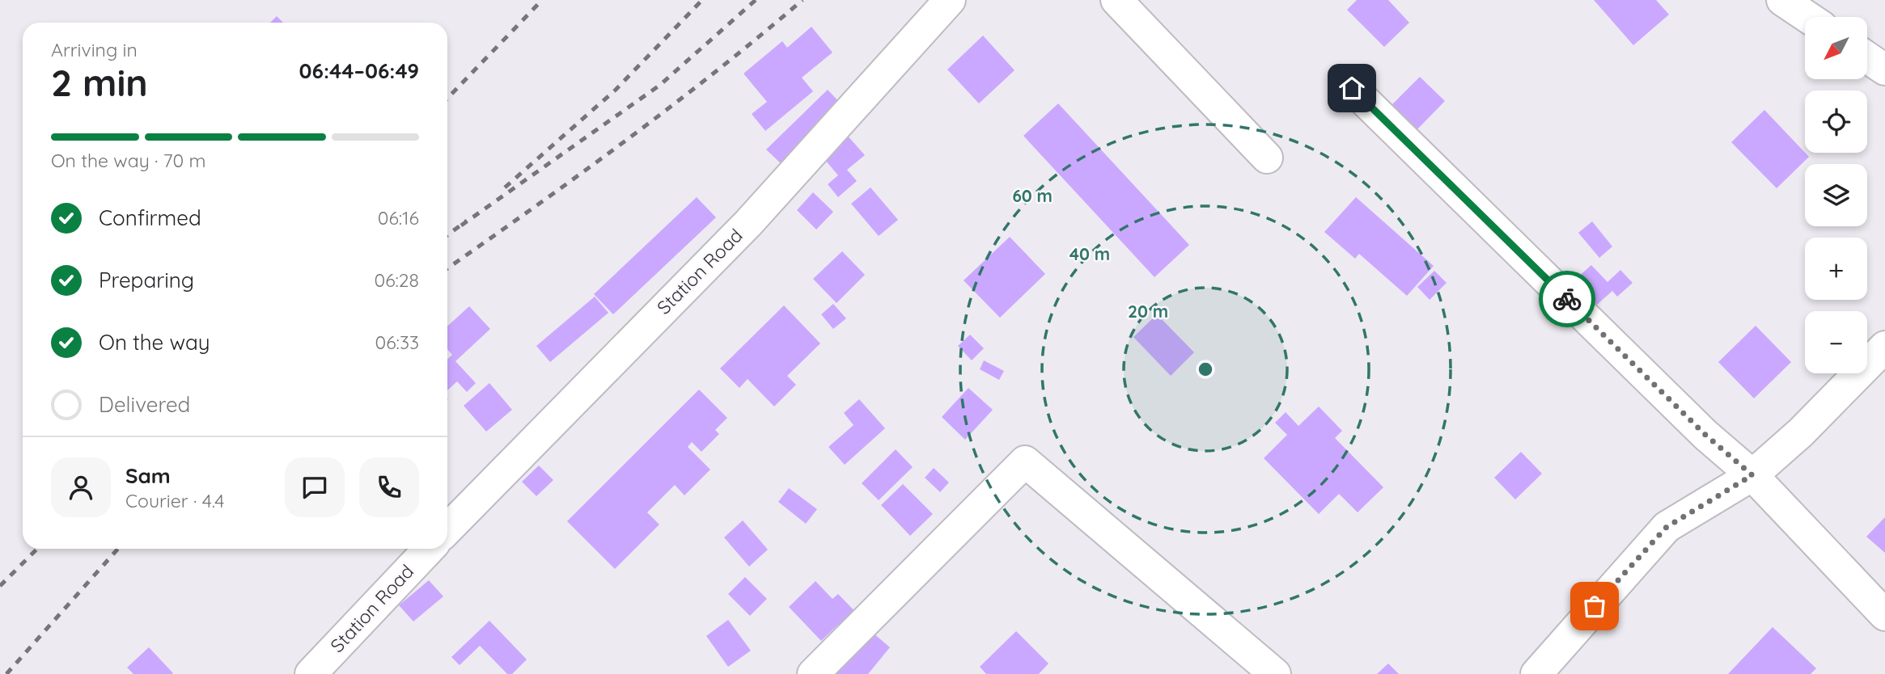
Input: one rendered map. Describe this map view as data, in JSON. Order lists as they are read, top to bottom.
{
  "streets": {
    "street": ["Station Road"]
  },
  "north": "bottom left",
  "page": {
    "map_buttons": ["+", "−"],
    "heading": ["2 min", "Arriving in", "06:44–06:49"],
    "panel": ["Sam", "Courier · 4.4"],
    "bar": "On the way · 70 m",
    "list": [
      ["Confirmed", "06:16"],
      ["Preparing", "06:28"],
      ["On the way", "06:33"],
      "Delivered"
    ]
  },
  "rings": ["60 m", "40 m", "20 m"]
}
